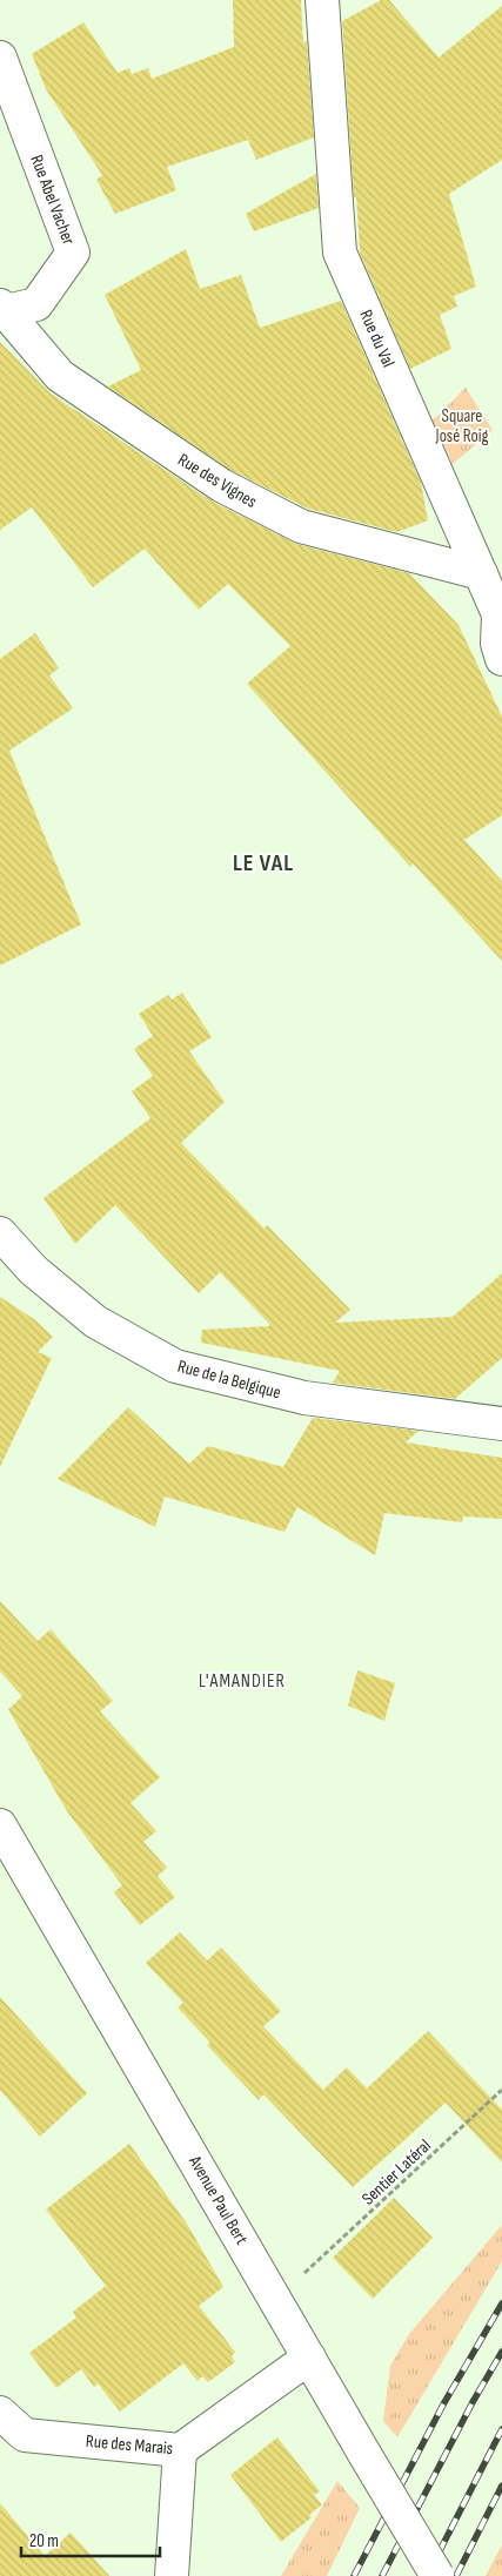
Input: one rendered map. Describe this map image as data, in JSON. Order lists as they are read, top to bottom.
{
  "streets": {
    "street": [
      "Rue Abel Vacher",
      "Rue du Val",
      "Rue des Vignes",
      "Rue de la Belgique",
      "Avenue Paul Bert",
      "Rue des Marais"
    ],
    "path": ["Sentier Latéral"]
  },
  "crossings": [
    ["Rue Abel Vacher", "Rue des Vignes"],
    ["Rue du Val", "Rue des Vignes"],
    ["Avenue Paul Bert", "Rue des Marais"]
  ],
  "districts": ["LE VAL", "L'AMANDIER"],
  "parks": ["Square José Roig"],
  "scale_bar": "20 m"
}
